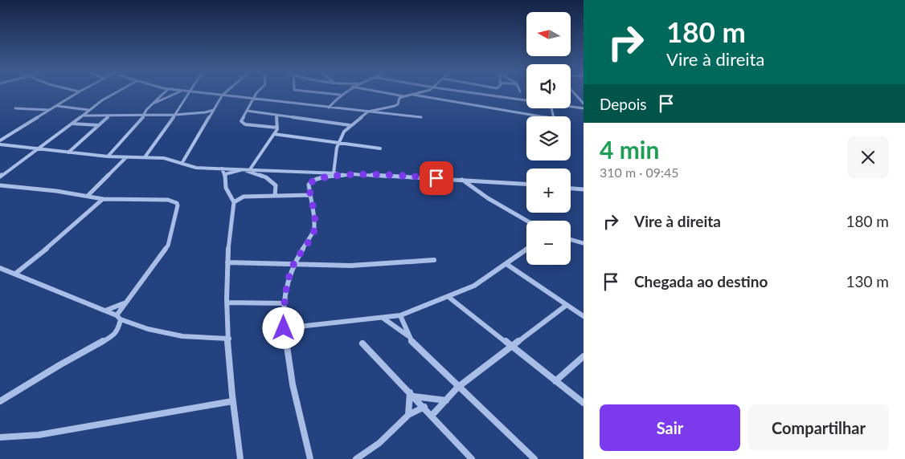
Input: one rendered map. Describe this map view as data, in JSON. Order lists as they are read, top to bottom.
{
  "north": "left",
  "page": {
    "turn": ["180 m", "Vire à direita"],
    "map_buttons": ["+", "−"],
    "then": "Depois",
    "heading": ["4 min", "310 m · 09:45"],
    "list": [
      {
        "name": "Vire à direita",
        "value": "180 m"
      },
      {
        "name": "Chegada ao destino",
        "value": "130 m"
      }
    ],
    "buttons": ["Sair", "Compartilhar"]
  }
}
